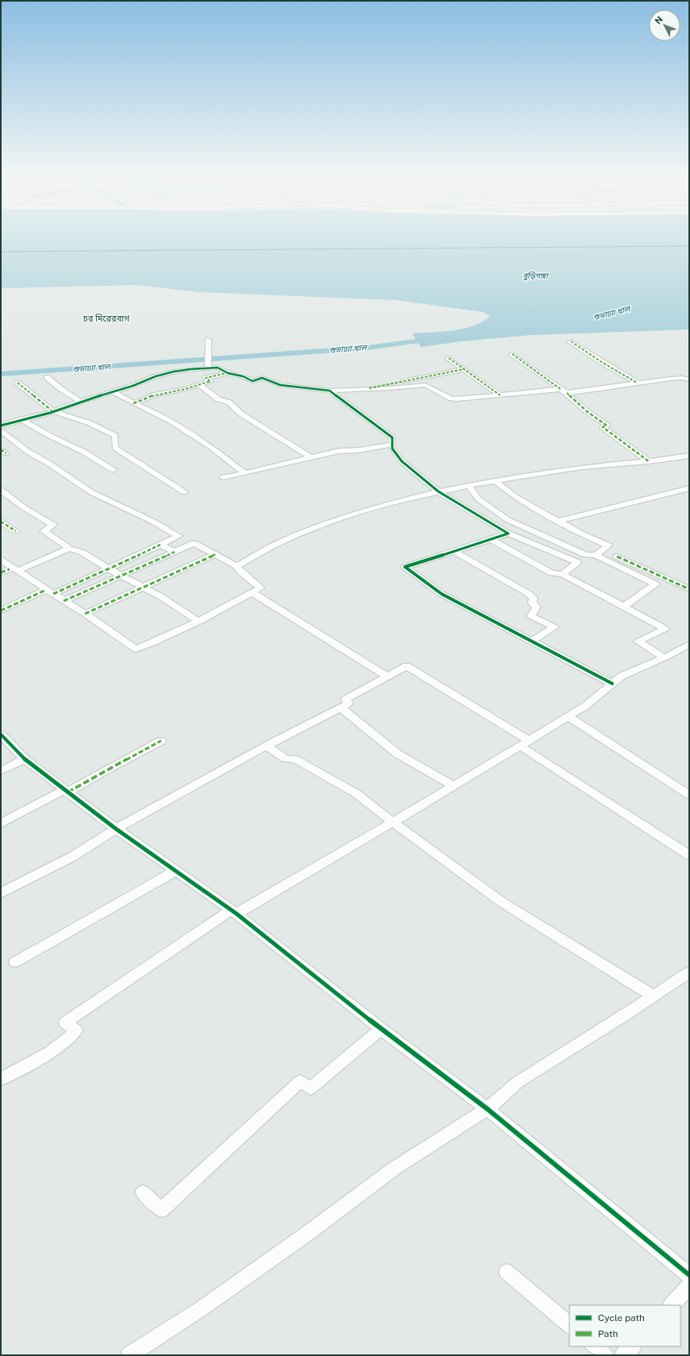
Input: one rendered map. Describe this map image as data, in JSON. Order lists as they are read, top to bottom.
{
  "districts": ["চর মিরেরবাগ"],
  "water": ["বুড়িগঙ্গা", "শুভাঢ্যা খাল"],
  "legend": ["Cycle path", "Path"],
  "north": "top left"
}
